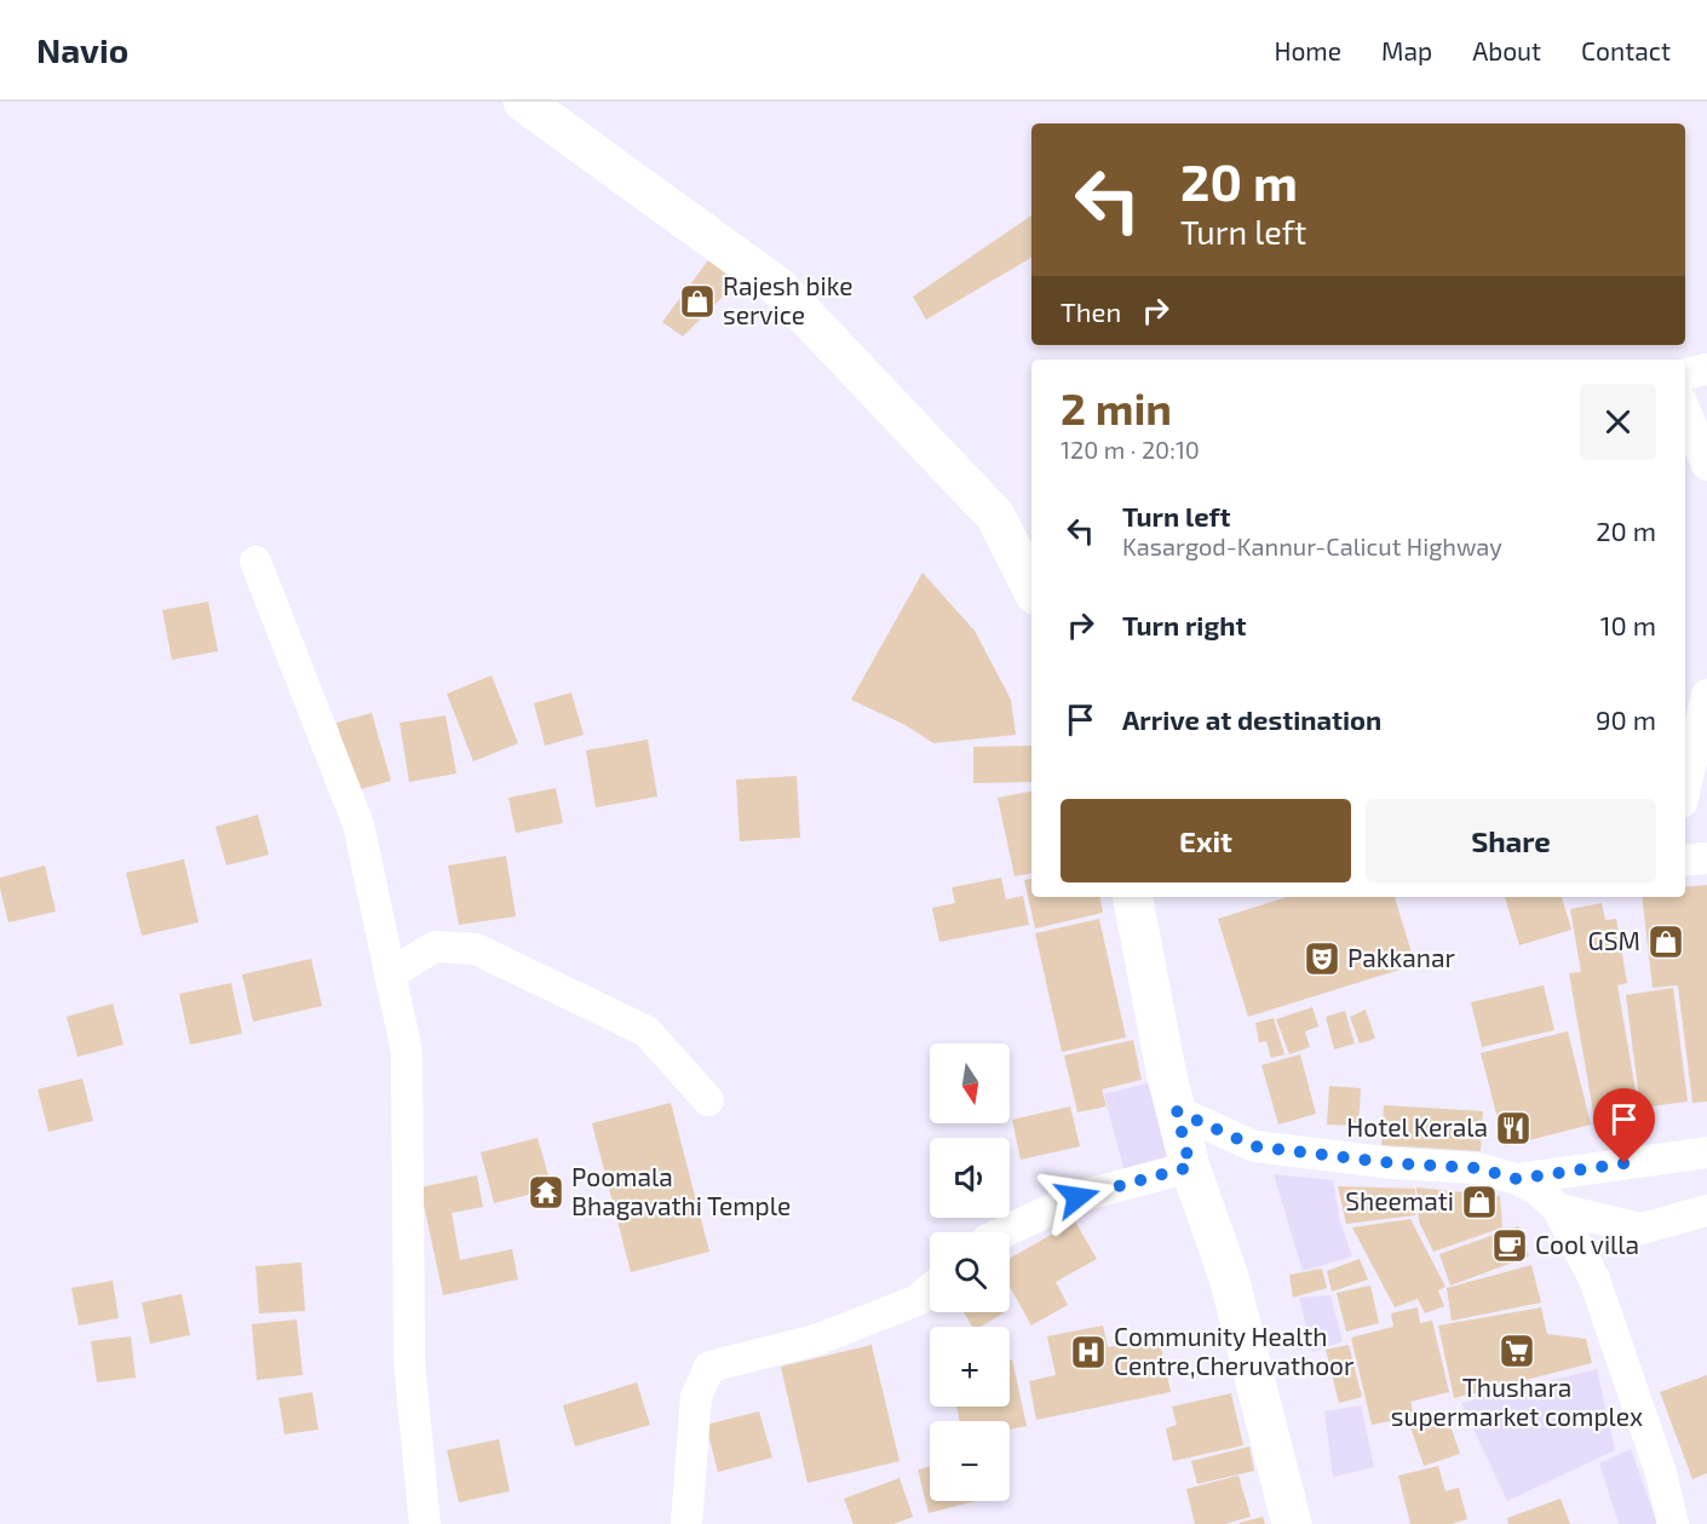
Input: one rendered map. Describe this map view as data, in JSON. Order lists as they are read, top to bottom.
{
  "places": {
    "shop": ["Rajesh bike service", "GSM", "Sheemati"],
    "theatre": ["Pakkanar"],
    "restaurant": ["Hotel Kerala"],
    "temple": ["Poomala Bhagavathi Temple"],
    "cafe": ["Cool villa"],
    "supermarket": ["Thushara supermarket complex"],
    "hospital": ["Community Health Centre,Cheruvathoor"]
  },
  "north": "bottom",
  "page": {
    "header": "Navio",
    "nav": [
      "Home",
      "Map",
      "About",
      "Contact"
    ],
    "turn": ["20 m", "Turn left"],
    "then": "Then",
    "heading": ["2 min", "120 m · 20:10"],
    "list": [
      {
        "name": "Turn left",
        "note": "Kasargod-Kannur-Calicut Highway",
        "value": "20 m"
      },
      {
        "name": "Turn right",
        "value": "10 m"
      },
      {
        "name": "Arrive at destination",
        "value": "90 m"
      }
    ],
    "buttons": ["Exit", "Share"],
    "map_buttons": ["+", "−"]
  }
}
